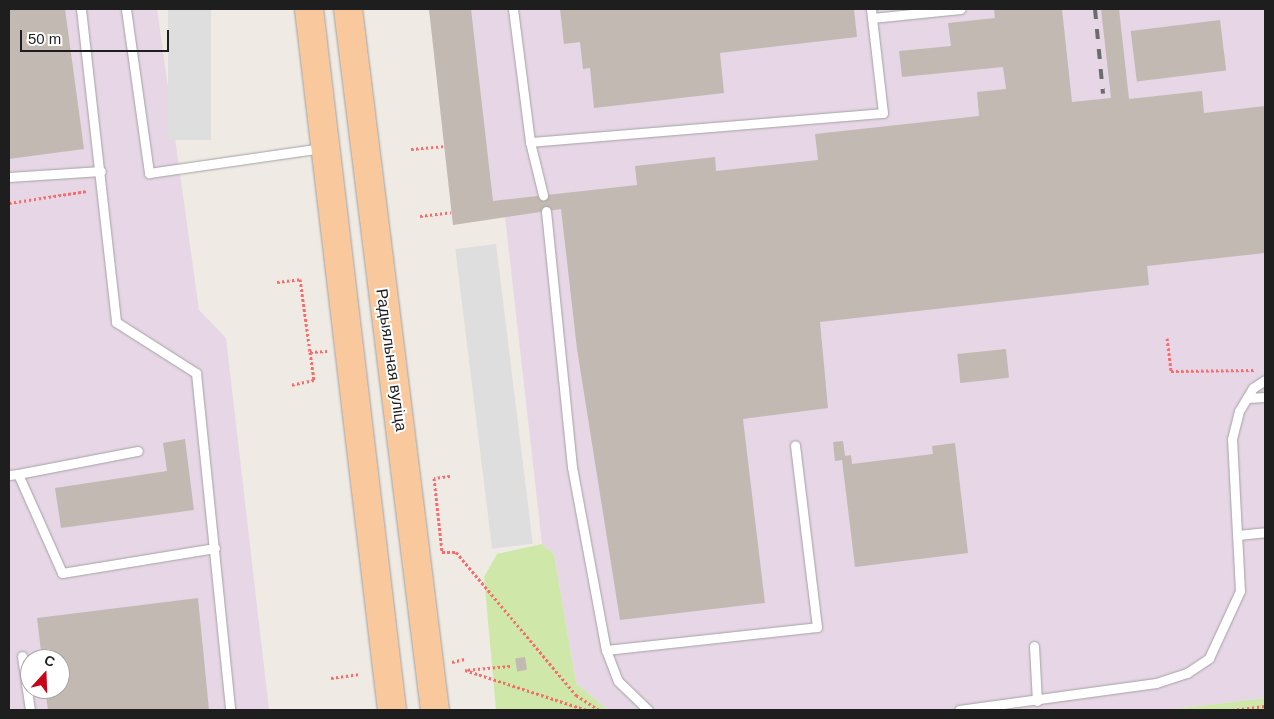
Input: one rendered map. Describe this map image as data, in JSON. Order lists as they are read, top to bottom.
{
  "streets": {
    "main road": ["Радыяльная вуліца"]
  },
  "scale_bar": "50 m",
  "north": "top"
}
